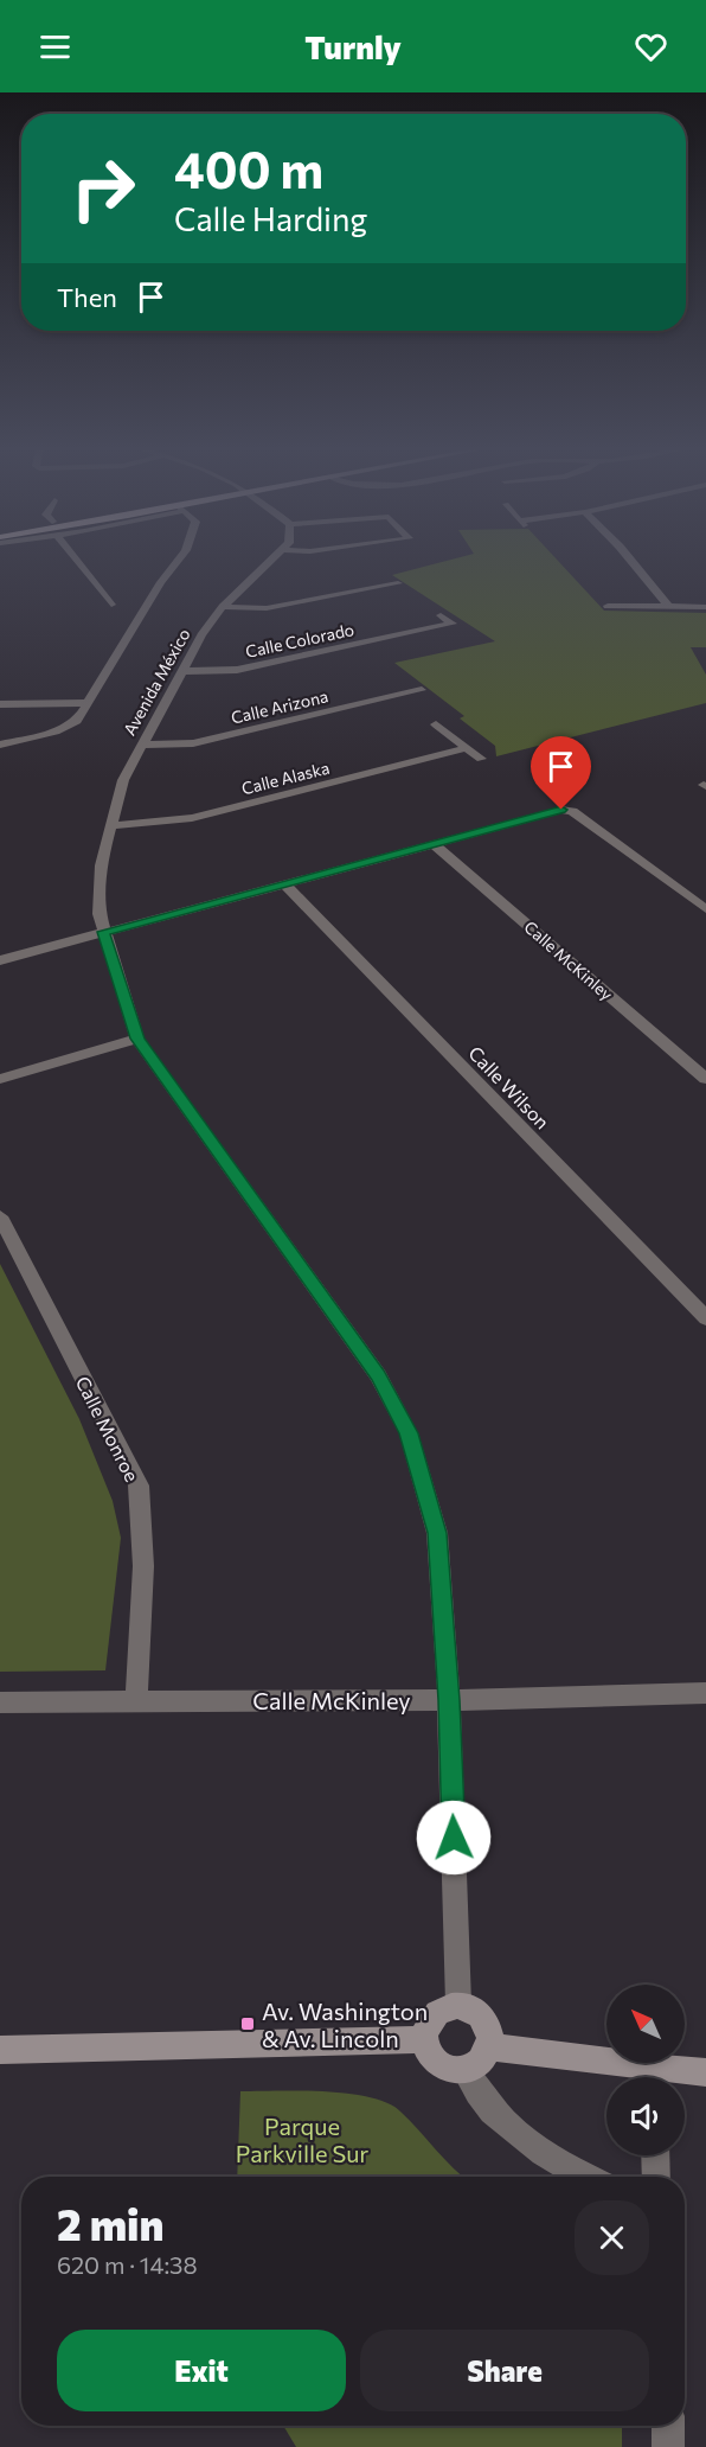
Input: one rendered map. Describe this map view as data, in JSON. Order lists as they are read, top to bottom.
{
  "streets": {
    "street": [
      "Calle Colorado",
      "Avenida México",
      "Calle Arizona",
      "Calle Alaska",
      "Calle McKinley",
      "Calle Wilson",
      "Calle Monroe"
    ]
  },
  "crossings": [
    ["Calle Colorado", "Avenida México"],
    ["Avenida México", "Calle Arizona"],
    ["Avenida México", "Calle Alaska"],
    ["Avenida México", "Calle McKinley"],
    ["Calle McKinley", "Calle Monroe"]
  ],
  "parks": ["Parque Parkville Sur"],
  "places": {
    "transit": ["Av. Washington & Av. Lincoln"]
  },
  "north": "top left",
  "page": {
    "header": "Turnly",
    "turn": ["400 m", "Calle Harding"],
    "then": "Then",
    "heading": ["2 min", "620 m · 14:38"],
    "buttons": ["Exit", "Share"]
  }
}
